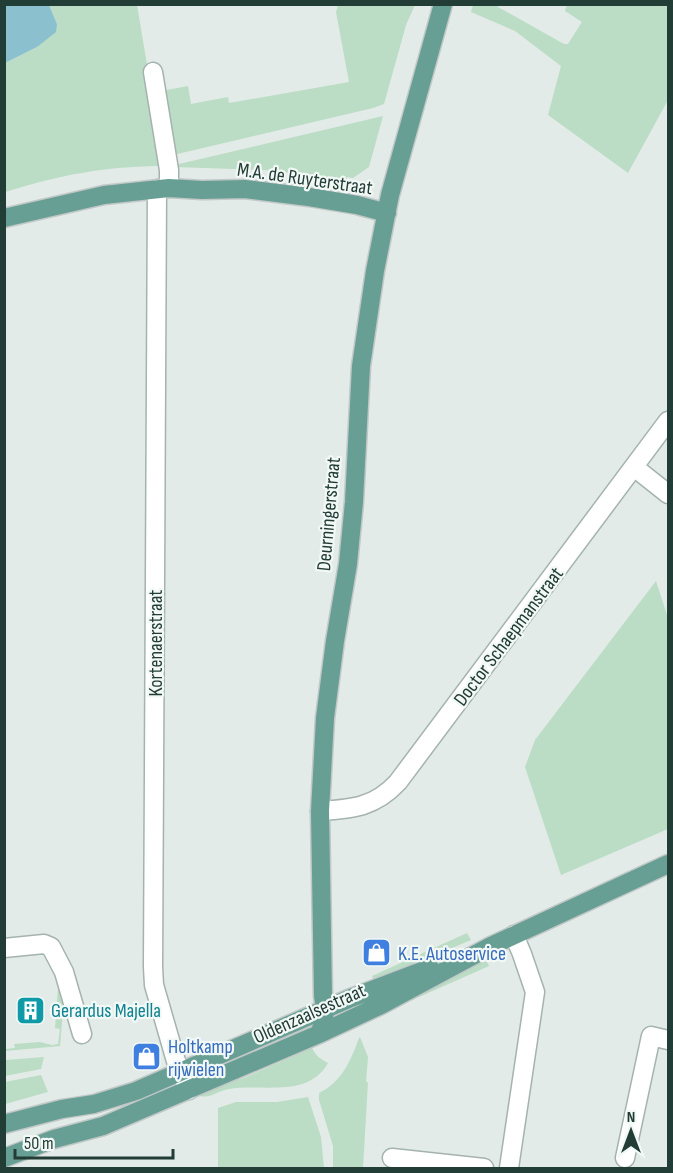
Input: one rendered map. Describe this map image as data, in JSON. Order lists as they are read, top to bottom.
{
  "streets": {
    "main road": ["M.A. de Ruyterstraat", "Deurningerstraat", "Oldenzaalsestraat"],
    "street": ["Doctor Schaepmanstraat", "Kortenaerstraat"]
  },
  "crossings": [
    ["M.A. de Ruyterstraat", "Deurningerstraat"],
    ["M.A. de Ruyterstraat", "Kortenaerstraat"],
    ["Deurningerstraat", "Doctor Schaepmanstraat"],
    ["Deurningerstraat", "Oldenzaalsestraat"],
    ["Kortenaerstraat", "Oldenzaalsestraat"]
  ],
  "places": {
    "shop": ["K.E. Autoservice", "Holtkamp rijwielen"],
    "building": ["Gerardus Majella"]
  },
  "scale_bar": "50 m",
  "north": "top"
}
